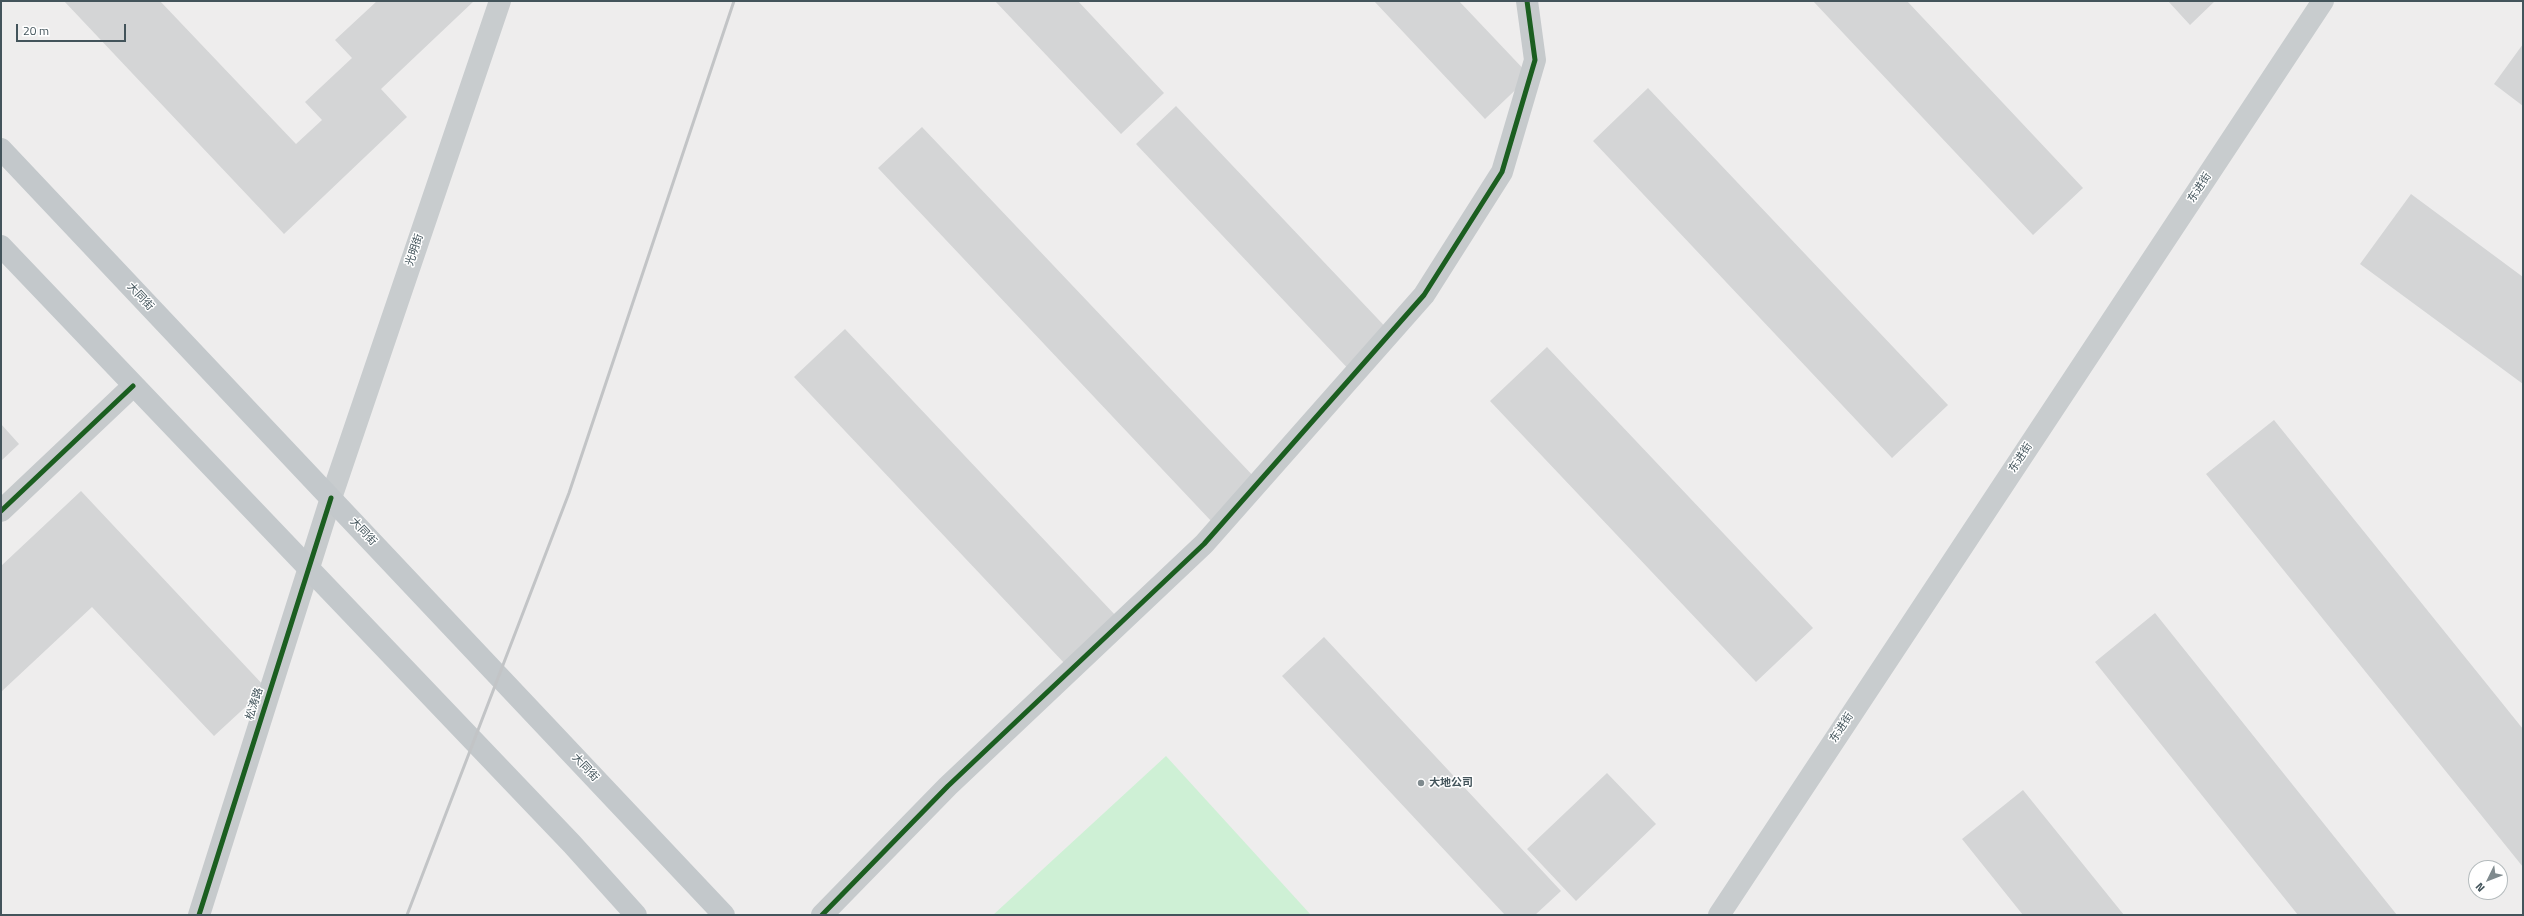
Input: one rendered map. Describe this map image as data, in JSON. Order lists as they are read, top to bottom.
{
  "streets": {
    "main road": ["东进街", "光明街", "大同街"],
    "street": ["松涛路"]
  },
  "crossings": [
    ["光明街", "大同街"],
    ["光明街", "松涛路"],
    ["大同街", "松涛路"]
  ],
  "places": ["大地公司"],
  "scale_bar": "20 m",
  "north": "bottom left"
}
